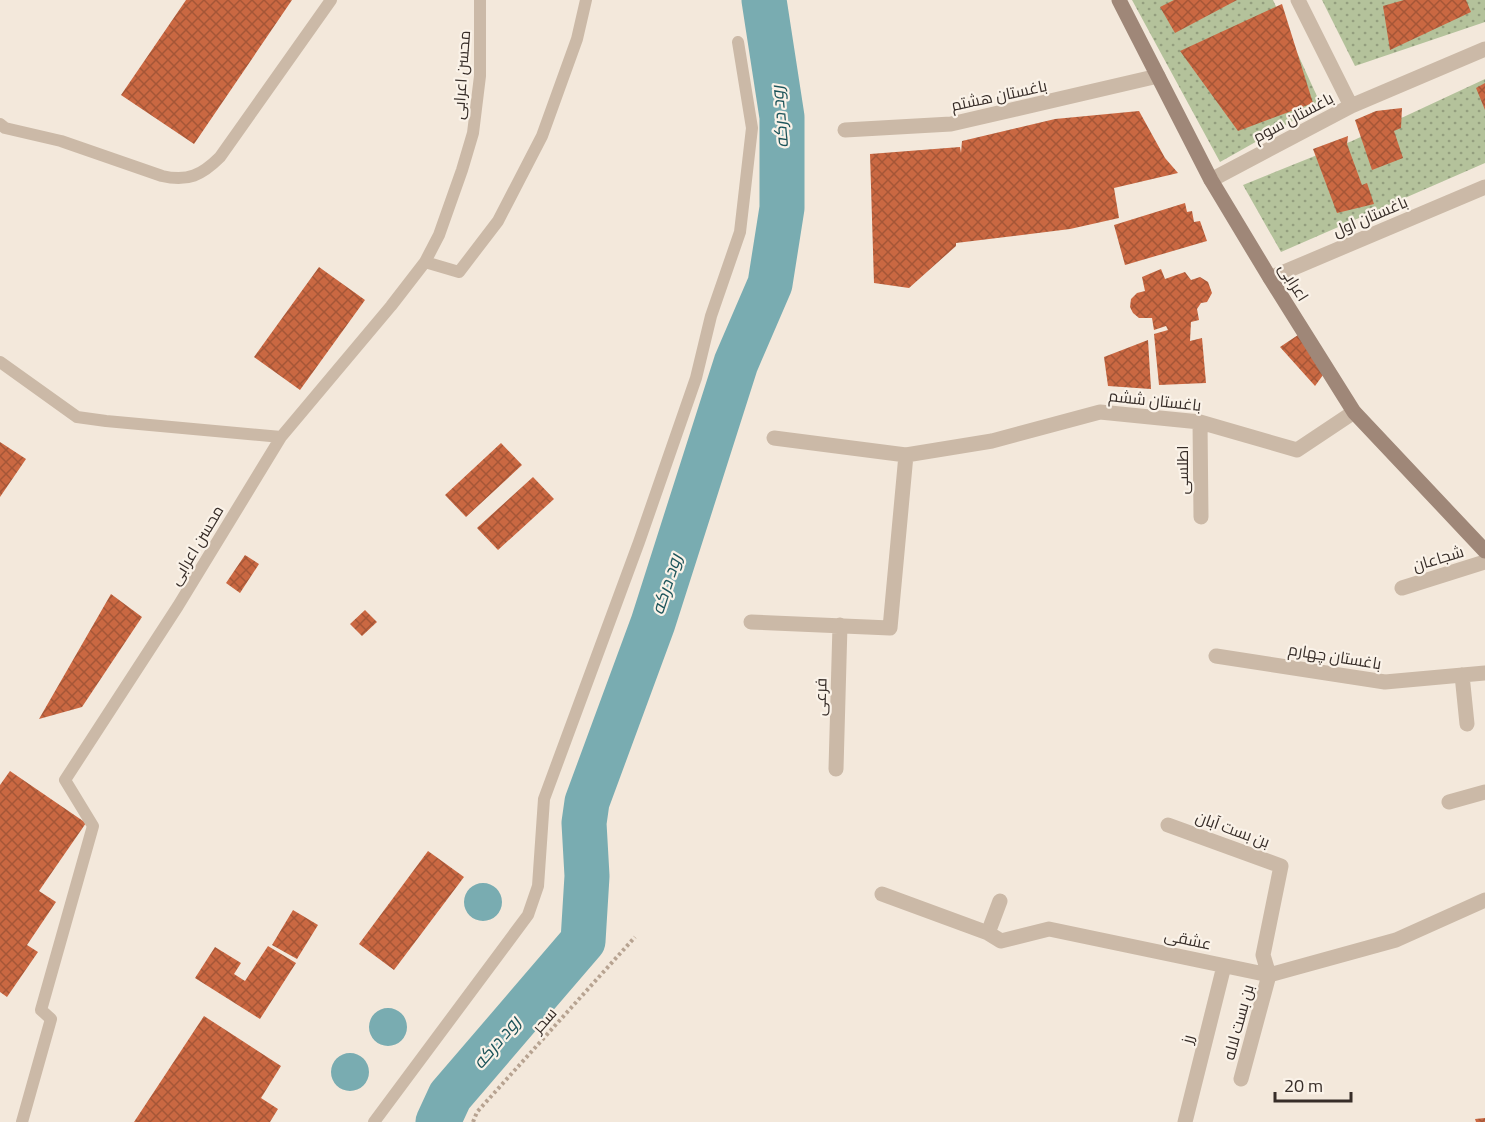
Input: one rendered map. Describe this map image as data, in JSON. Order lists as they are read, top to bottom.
{
  "streets": {
    "street": [
      "باغستان هشتم",
      "باغستان سوم",
      "باغستان اول",
      "اعرابی",
      "باغستان ششم",
      "اطلسی",
      "شجاعان",
      "باغستان چهارم",
      "فرعی",
      "بن بست آبان",
      "عشقی",
      "بن بست لاله",
      "رز"
    ],
    "lane": ["محسن اعرابی"],
    "path": ["سحر"]
  },
  "crossings": [
    ["باغستان هشتم", "اعرابی"],
    ["باغستان سوم", "اعرابی"],
    ["باغستان اول", "اعرابی"],
    ["اعرابی", "باغستان ششم"],
    ["باغستان ششم", "اطلسی"],
    ["بن بست آبان", "عشقی"],
    ["بن بست آبان", "بن بست لاله"],
    ["عشقی", "بن بست لاله"],
    ["عشقی", "رز"]
  ],
  "water": ["رود درکه"],
  "scale_bar": "20 m"
}
